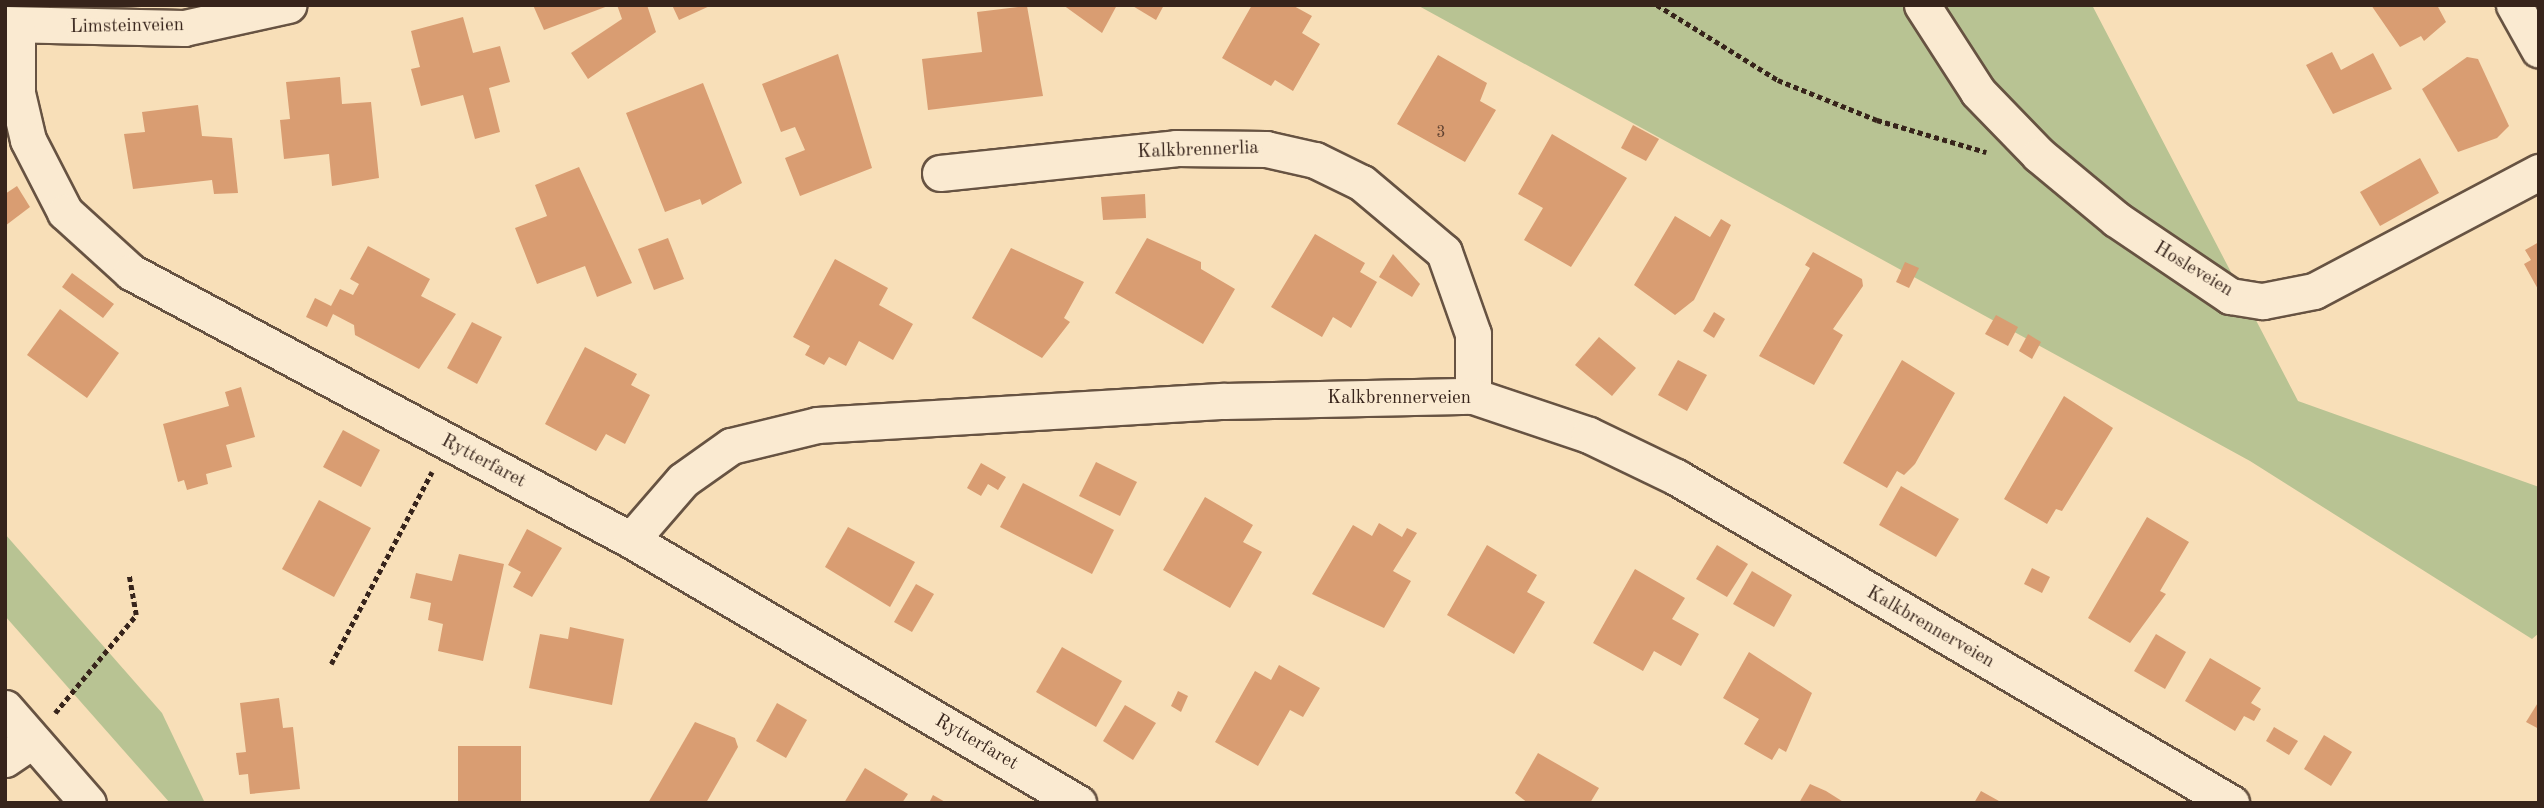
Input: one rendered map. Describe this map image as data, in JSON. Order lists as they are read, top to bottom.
{
  "streets": {
    "street": [
      "Limsteinveien",
      "Kalkbrennerlia",
      "Hosleveien",
      "Kalkbrennerveien",
      "Rytterfaret"
    ]
  },
  "crossings": [
    ["Limsteinveien", "Rytterfaret"],
    ["Kalkbrennerlia", "Kalkbrennerveien"],
    ["Kalkbrennerveien", "Rytterfaret"]
  ],
  "house_numbers": ["3"]
}
